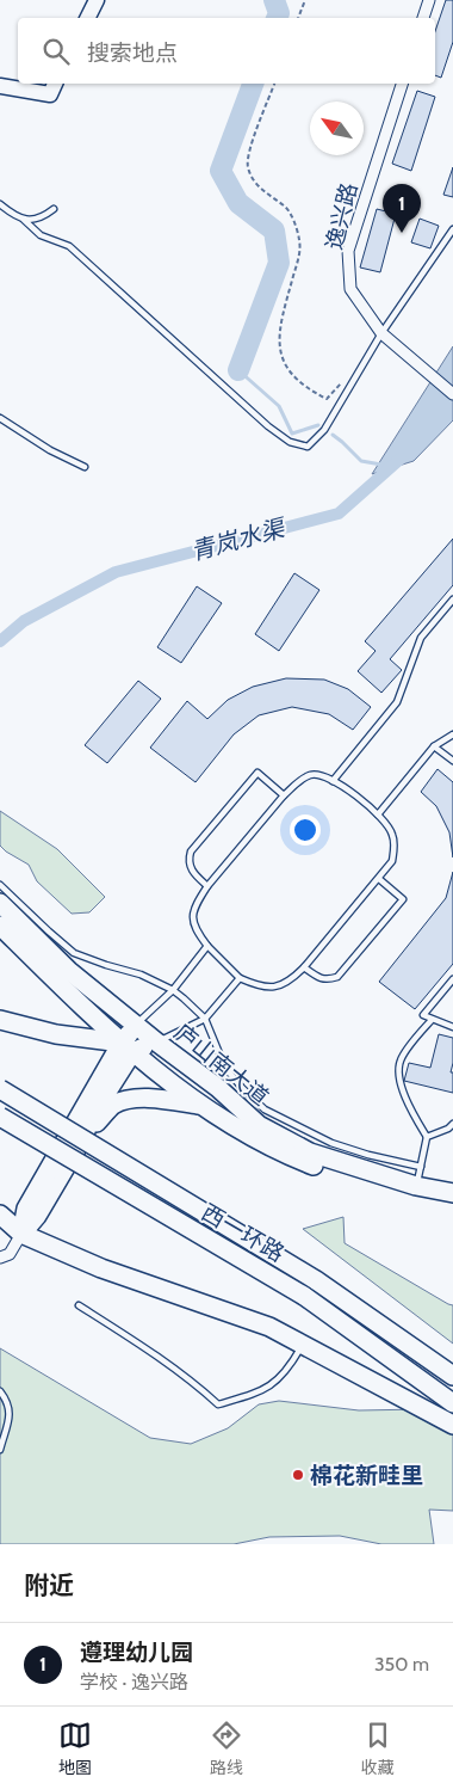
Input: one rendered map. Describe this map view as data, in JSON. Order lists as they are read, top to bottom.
{
  "streets": {
    "highway": ["庐山南大道", "西一环路"],
    "street": ["逸兴路"]
  },
  "water": ["青岚水渠"],
  "places": ["棉花新畦里"],
  "north": "top left",
  "page": {
    "search": "搜索地点",
    "pins": "1",
    "heading": "附近",
    "list": [
      {
        "mark": "1",
        "name": "遵理幼儿园",
        "note": "学校 · 逸兴路",
        "value": "350 m"
      }
    ],
    "nav": ["地图", "路线", "收藏"]
  }
}
